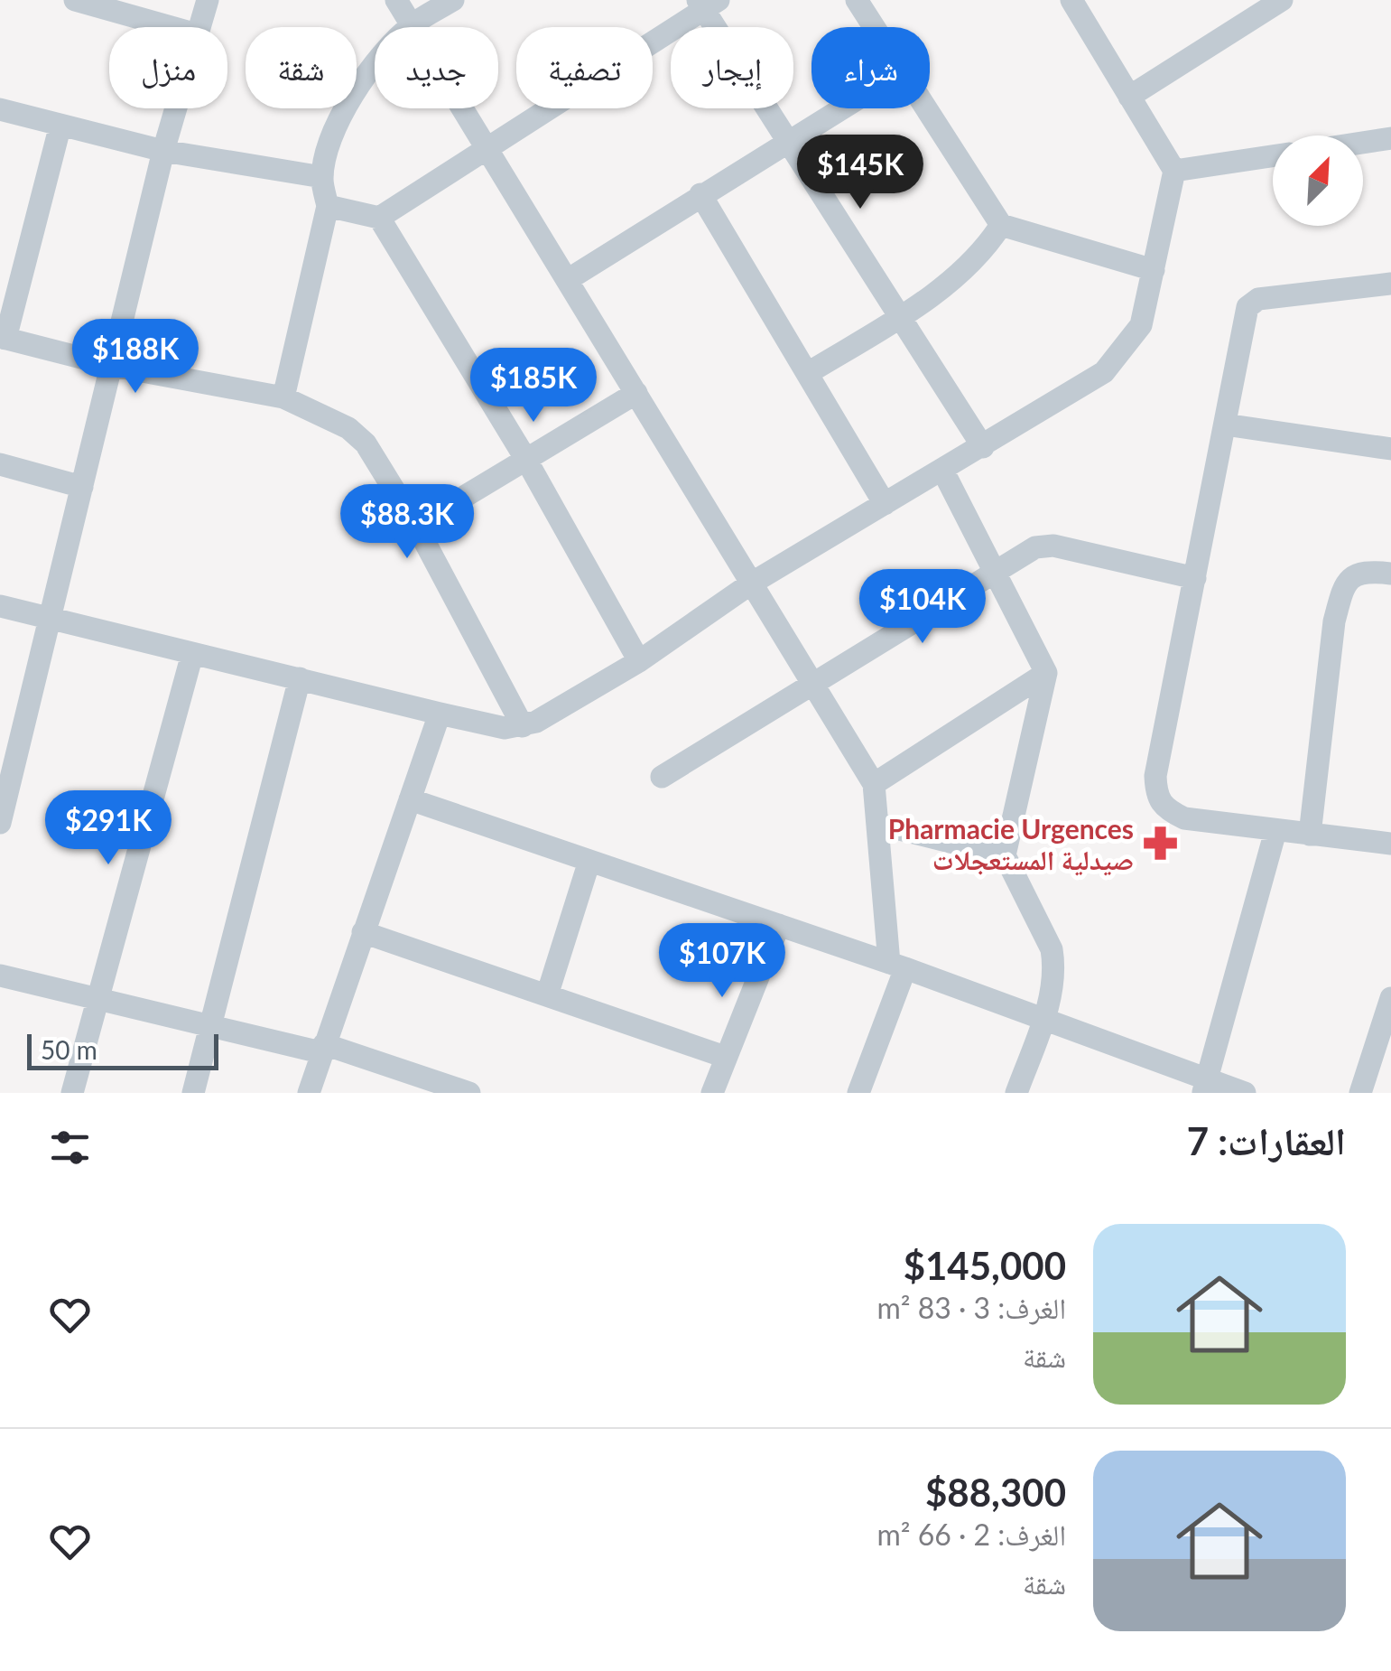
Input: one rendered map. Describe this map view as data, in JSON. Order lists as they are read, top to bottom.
{
  "places": {
    "pharmacy": ["Pharmacie Urgences صيدلية المستعجلات"]
  },
  "scale_bar": "50 m",
  "north": "top right",
  "page": {
    "chip": [
      "شراء",
      "إيجار",
      "تصفية",
      "جديد",
      "شقة",
      "منزل"
    ],
    "price": [
      "$145K",
      "$188K",
      "$185K",
      "$88.3K",
      "$104K",
      "$291K",
      "$107K"
    ],
    "scale": "50 m",
    "heading": "العقارات: 7",
    "list": [
      {
        "name": "$145,000",
        "note": "الغرف: 3 · 83 m² · شقة"
      },
      {
        "name": "$88,300",
        "note": "الغرف: 2 · 66 m² · شقة"
      }
    ]
  }
}
